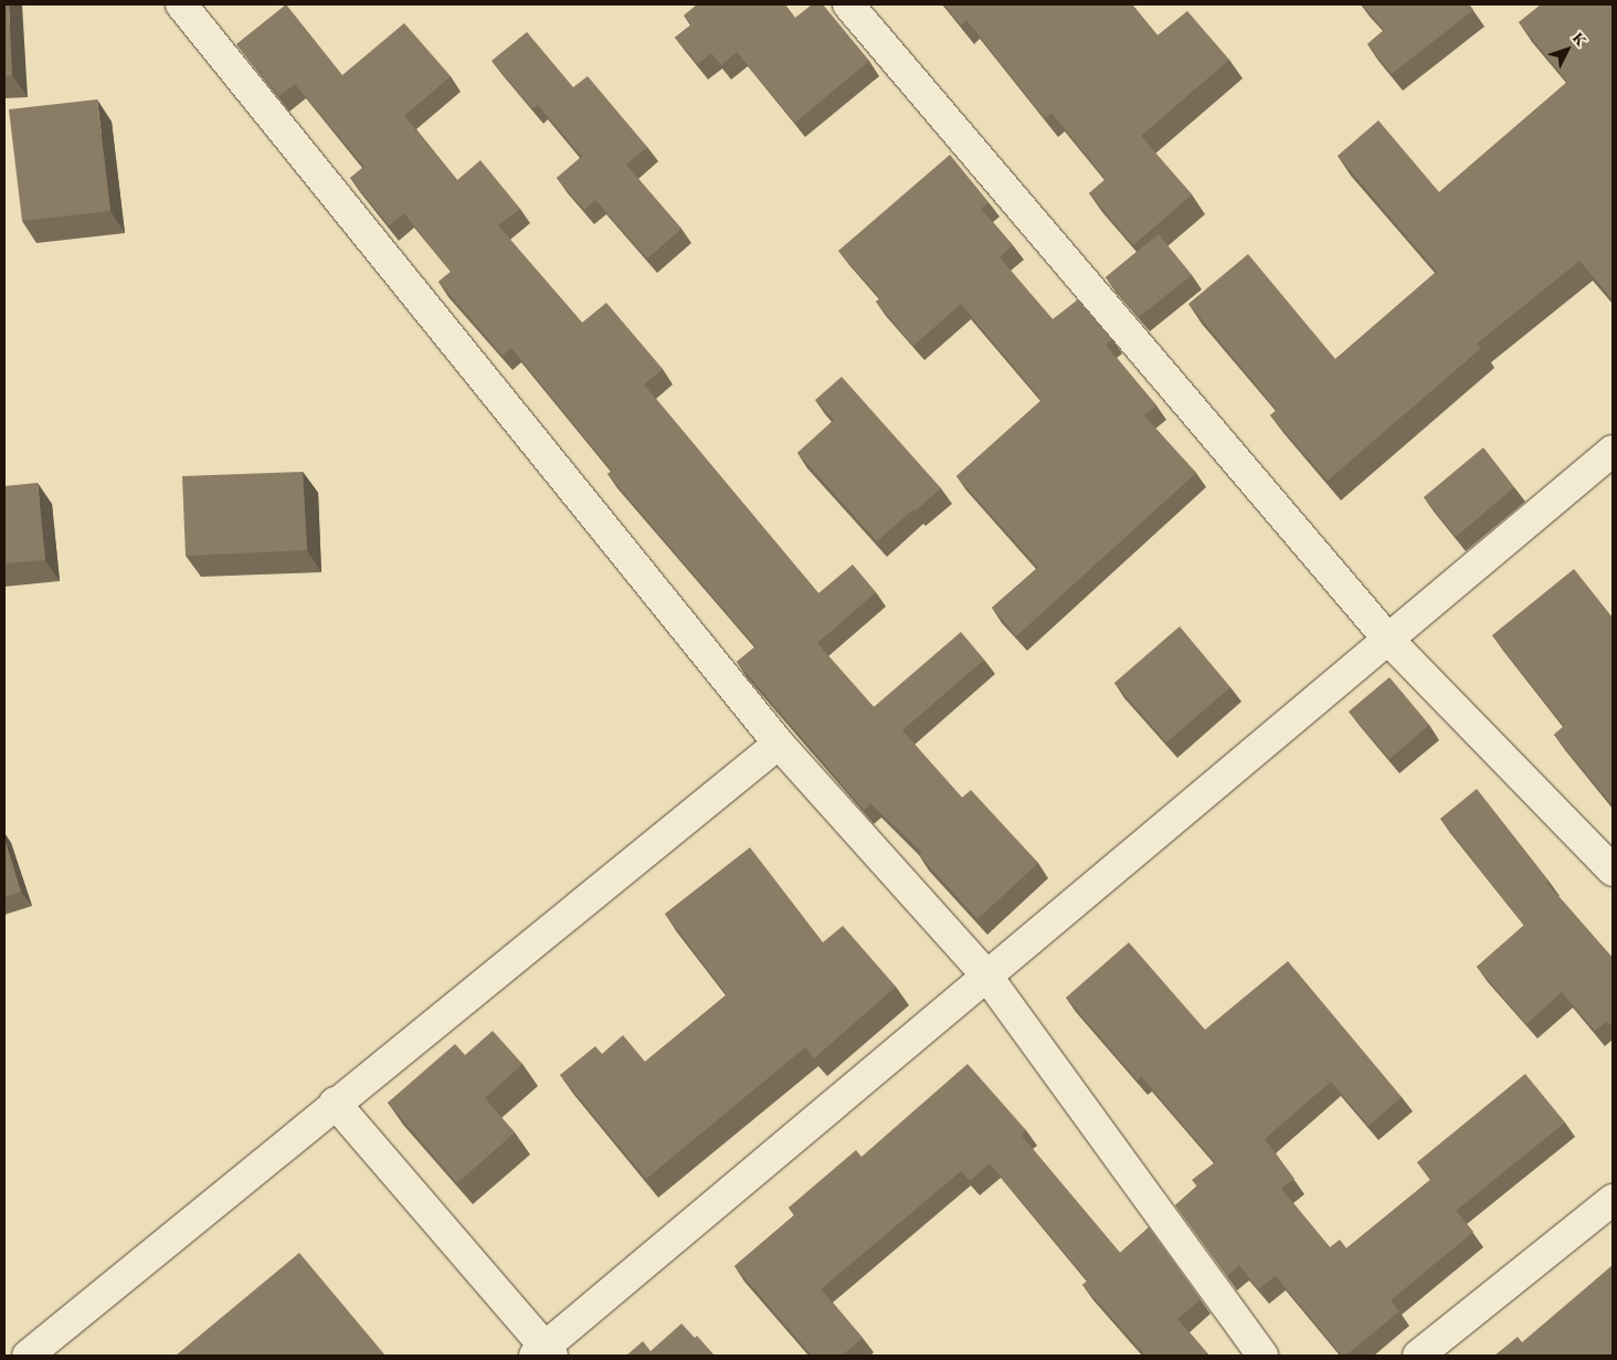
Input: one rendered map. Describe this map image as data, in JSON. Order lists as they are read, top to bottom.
{
  "north": "top right"
}
